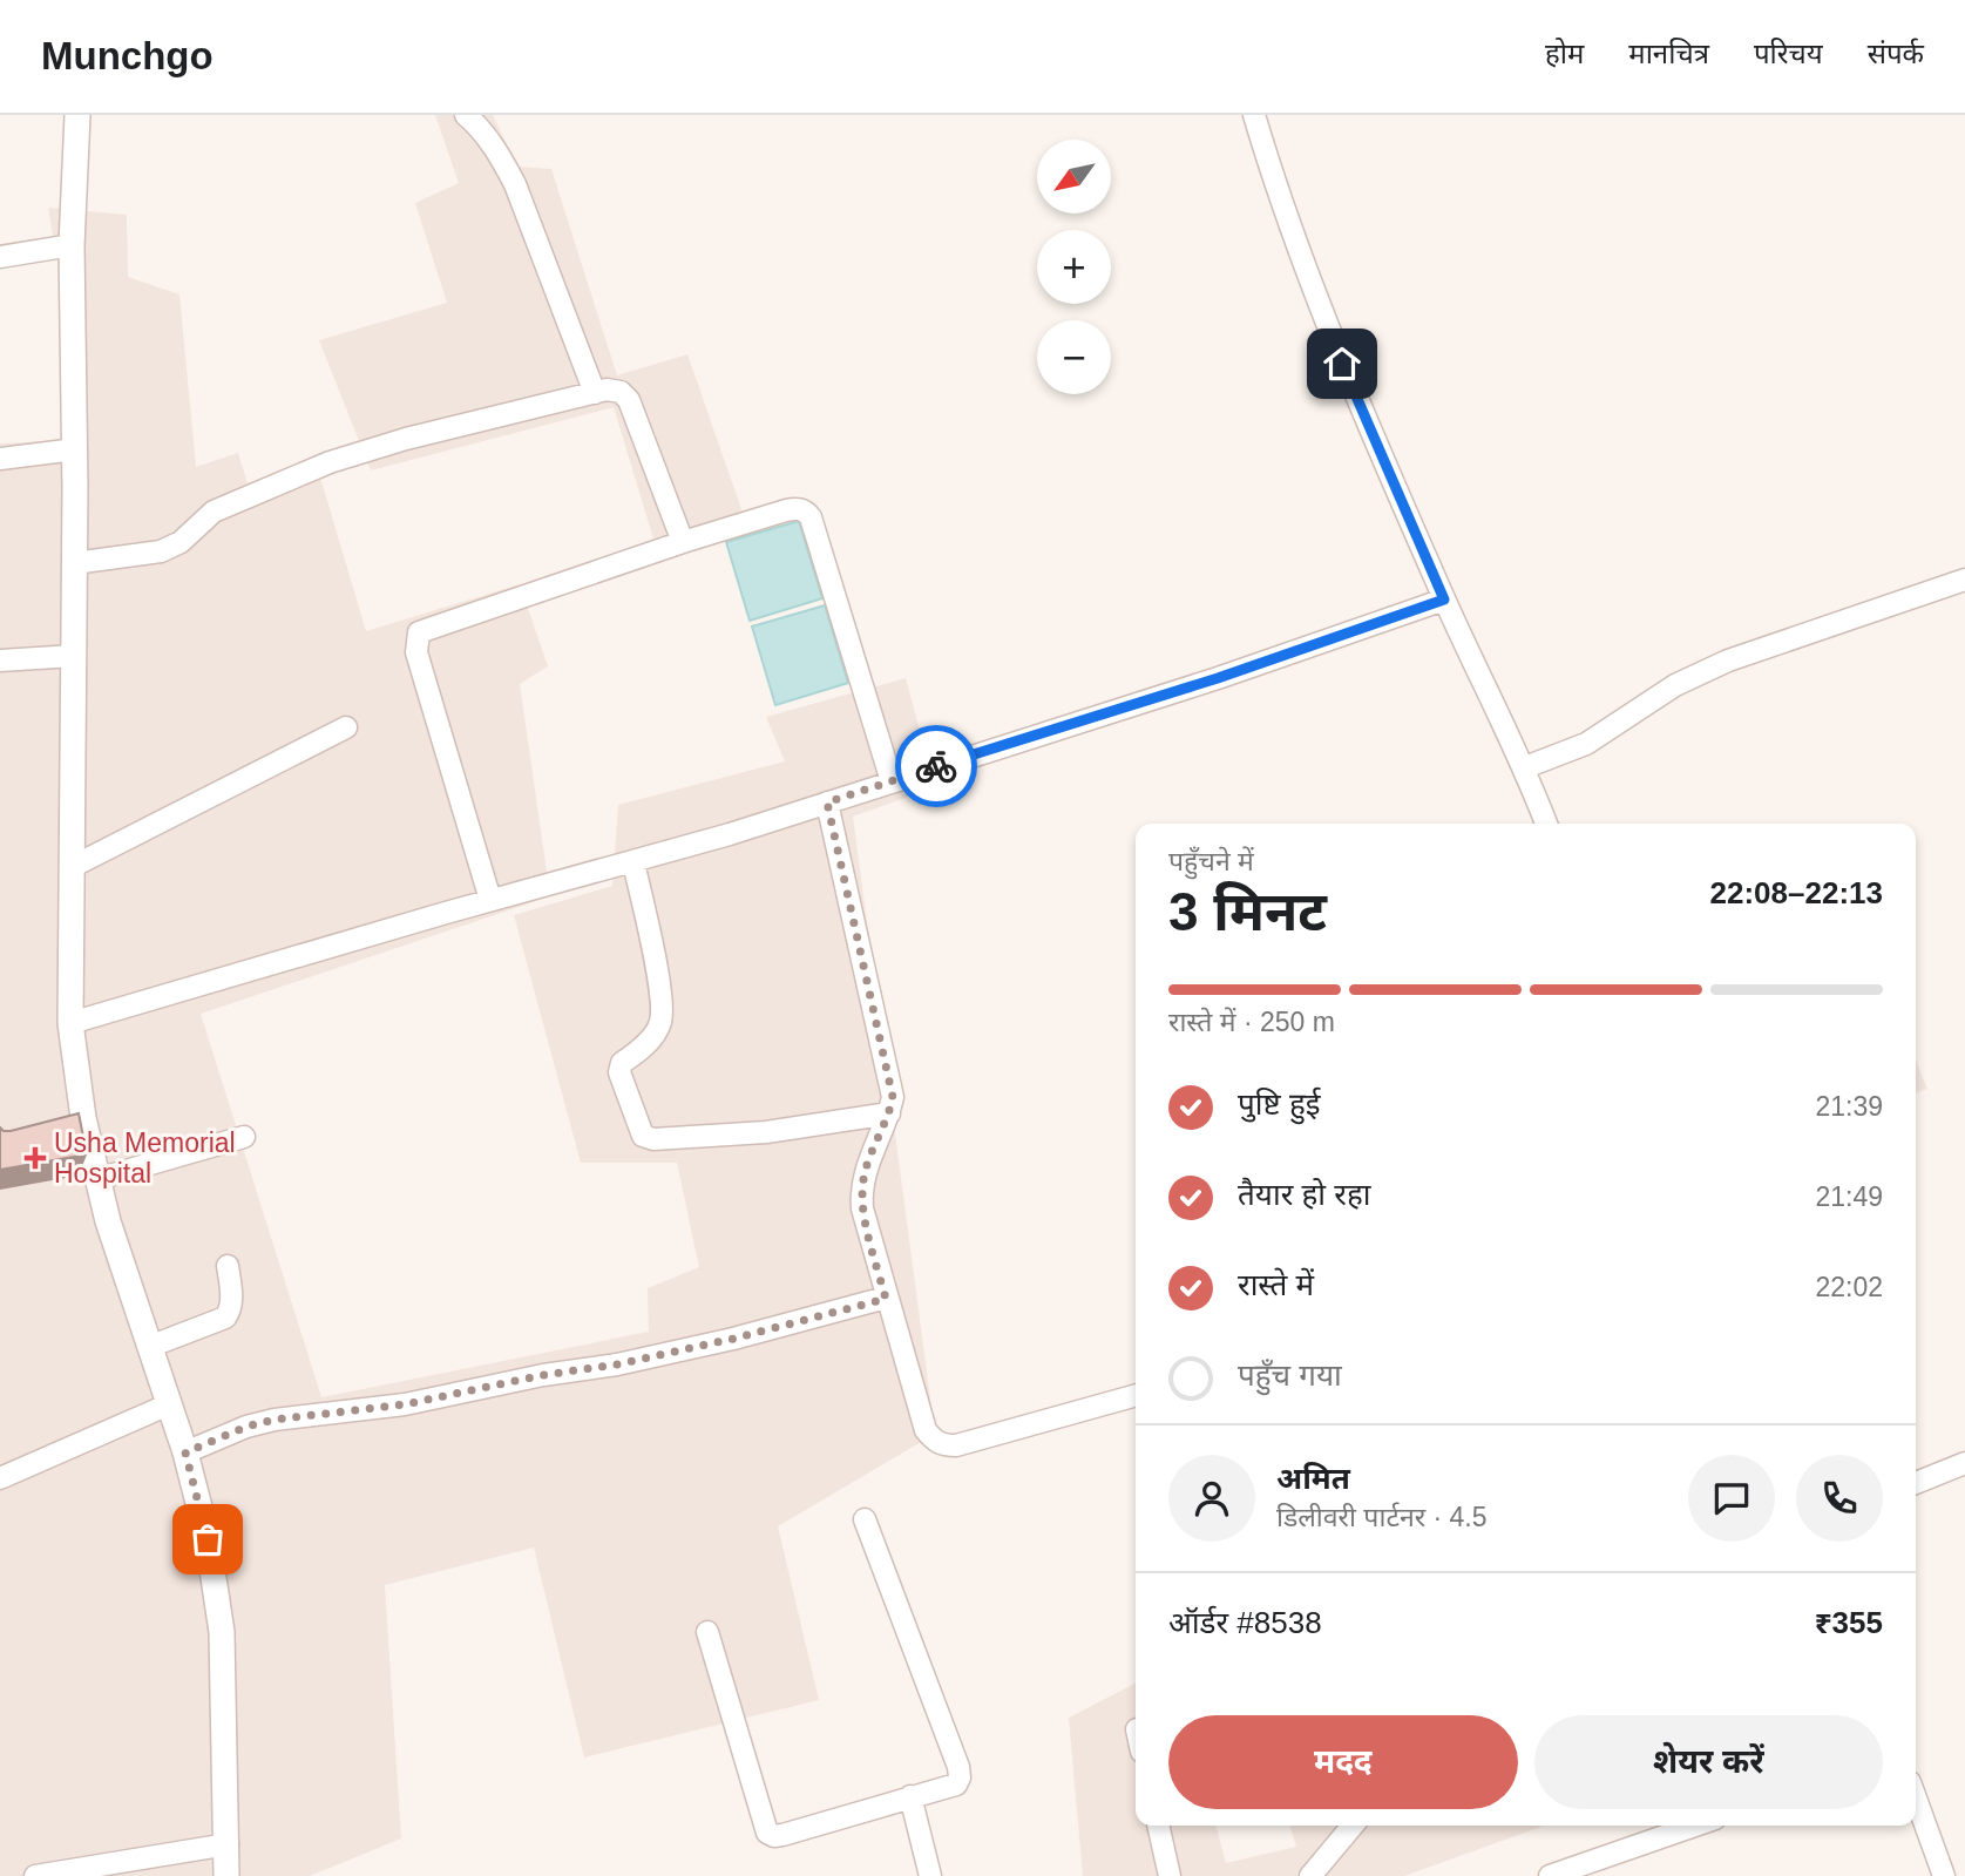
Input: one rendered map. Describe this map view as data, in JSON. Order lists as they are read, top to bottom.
{
  "places": {
    "health": ["Usha Memorial Hospital"]
  },
  "north": "bottom left",
  "page": {
    "header": "Munchgo",
    "nav": [
      "होम",
      "मानचित्र",
      "परिचय",
      "संपर्क"
    ],
    "map_buttons": ["+", "−"],
    "heading": ["3 मिनट", "पहुँचने में", "22:08–22:13"],
    "panel": [
      "अमित",
      "डिलीवरी पार्टनर · 4.5",
      "ऑर्डर #8538",
      "₹355"
    ],
    "bar": "रास्ते में · 250 m",
    "list": [
      ["पुष्टि हुई", "21:39"],
      ["तैयार हो रहा", "21:49"],
      ["रास्ते में", "22:02"],
      "पहुँच गया"
    ],
    "buttons": ["मदद", "शेयर करें"]
  }
}
